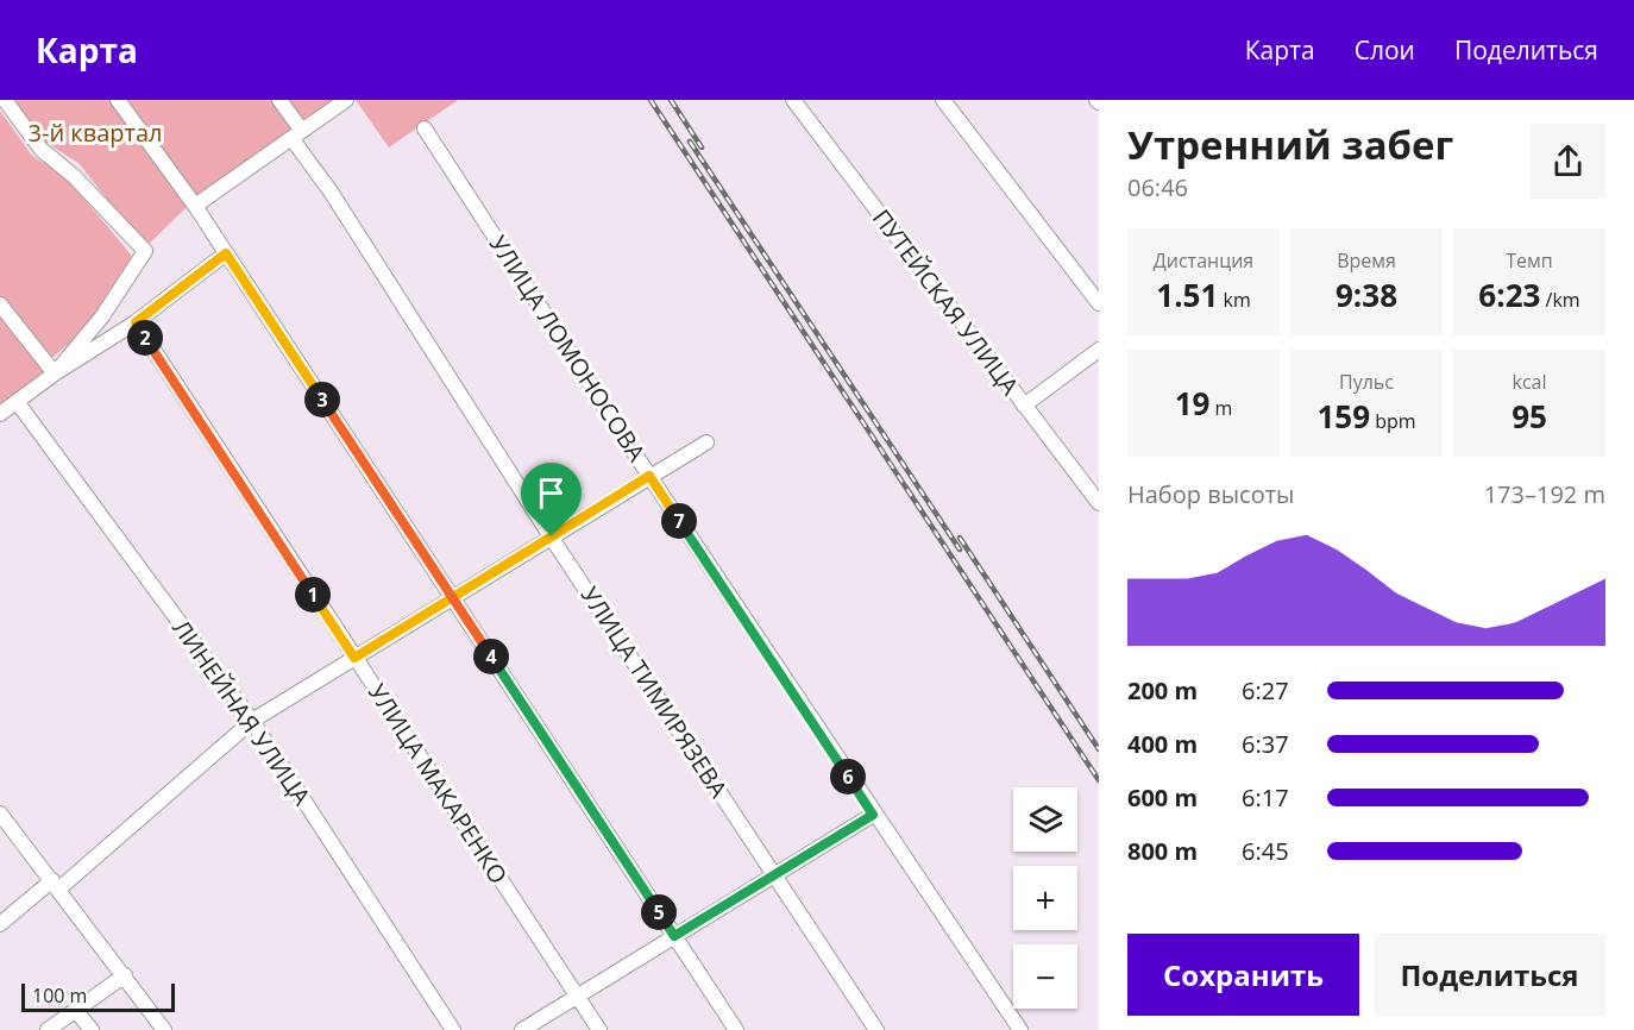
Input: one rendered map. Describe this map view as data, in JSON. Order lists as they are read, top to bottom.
{
  "streets": {
    "street": [
      "ПУТЕЙСКАЯ УЛИЦА",
      "УЛИЦА ЛОМОНОСОВА",
      "УЛИЦА ТИМИРЯЗЕВА",
      "ЛИНЕЙНАЯ УЛИЦА",
      "УЛИЦА МАКАРЕНКО"
    ]
  },
  "parks": ["3-й квартал"],
  "scale_bar": "100 m",
  "page": {
    "header": "Карта",
    "nav": ["Карта", "Слои", "Поделиться"],
    "heading": ["Утренний забег", "06:46"],
    "stats": [
      ["Дистанция", "1.51 km"],
      ["Время", "9:38"],
      ["Темп", "6:23 /km"],
      ["19 m"],
      ["Пульс", "159 bpm"],
      ["kcal", "95"]
    ],
    "pins": [
      "2",
      "3",
      "7",
      "1",
      "4",
      "6",
      "5"
    ],
    "chart": ["Набор высоты", "173–192 m"],
    "list": [
      {
        "name": "200 m",
        "note": "6:27"
      },
      {
        "name": "400 m",
        "note": "6:37"
      },
      {
        "name": "600 m",
        "note": "6:17"
      },
      {
        "name": "800 m",
        "note": "6:45"
      }
    ],
    "map_buttons": ["+", "−"],
    "buttons": ["Сохранить", "Поделиться"],
    "scale": "100 m"
  }
}
